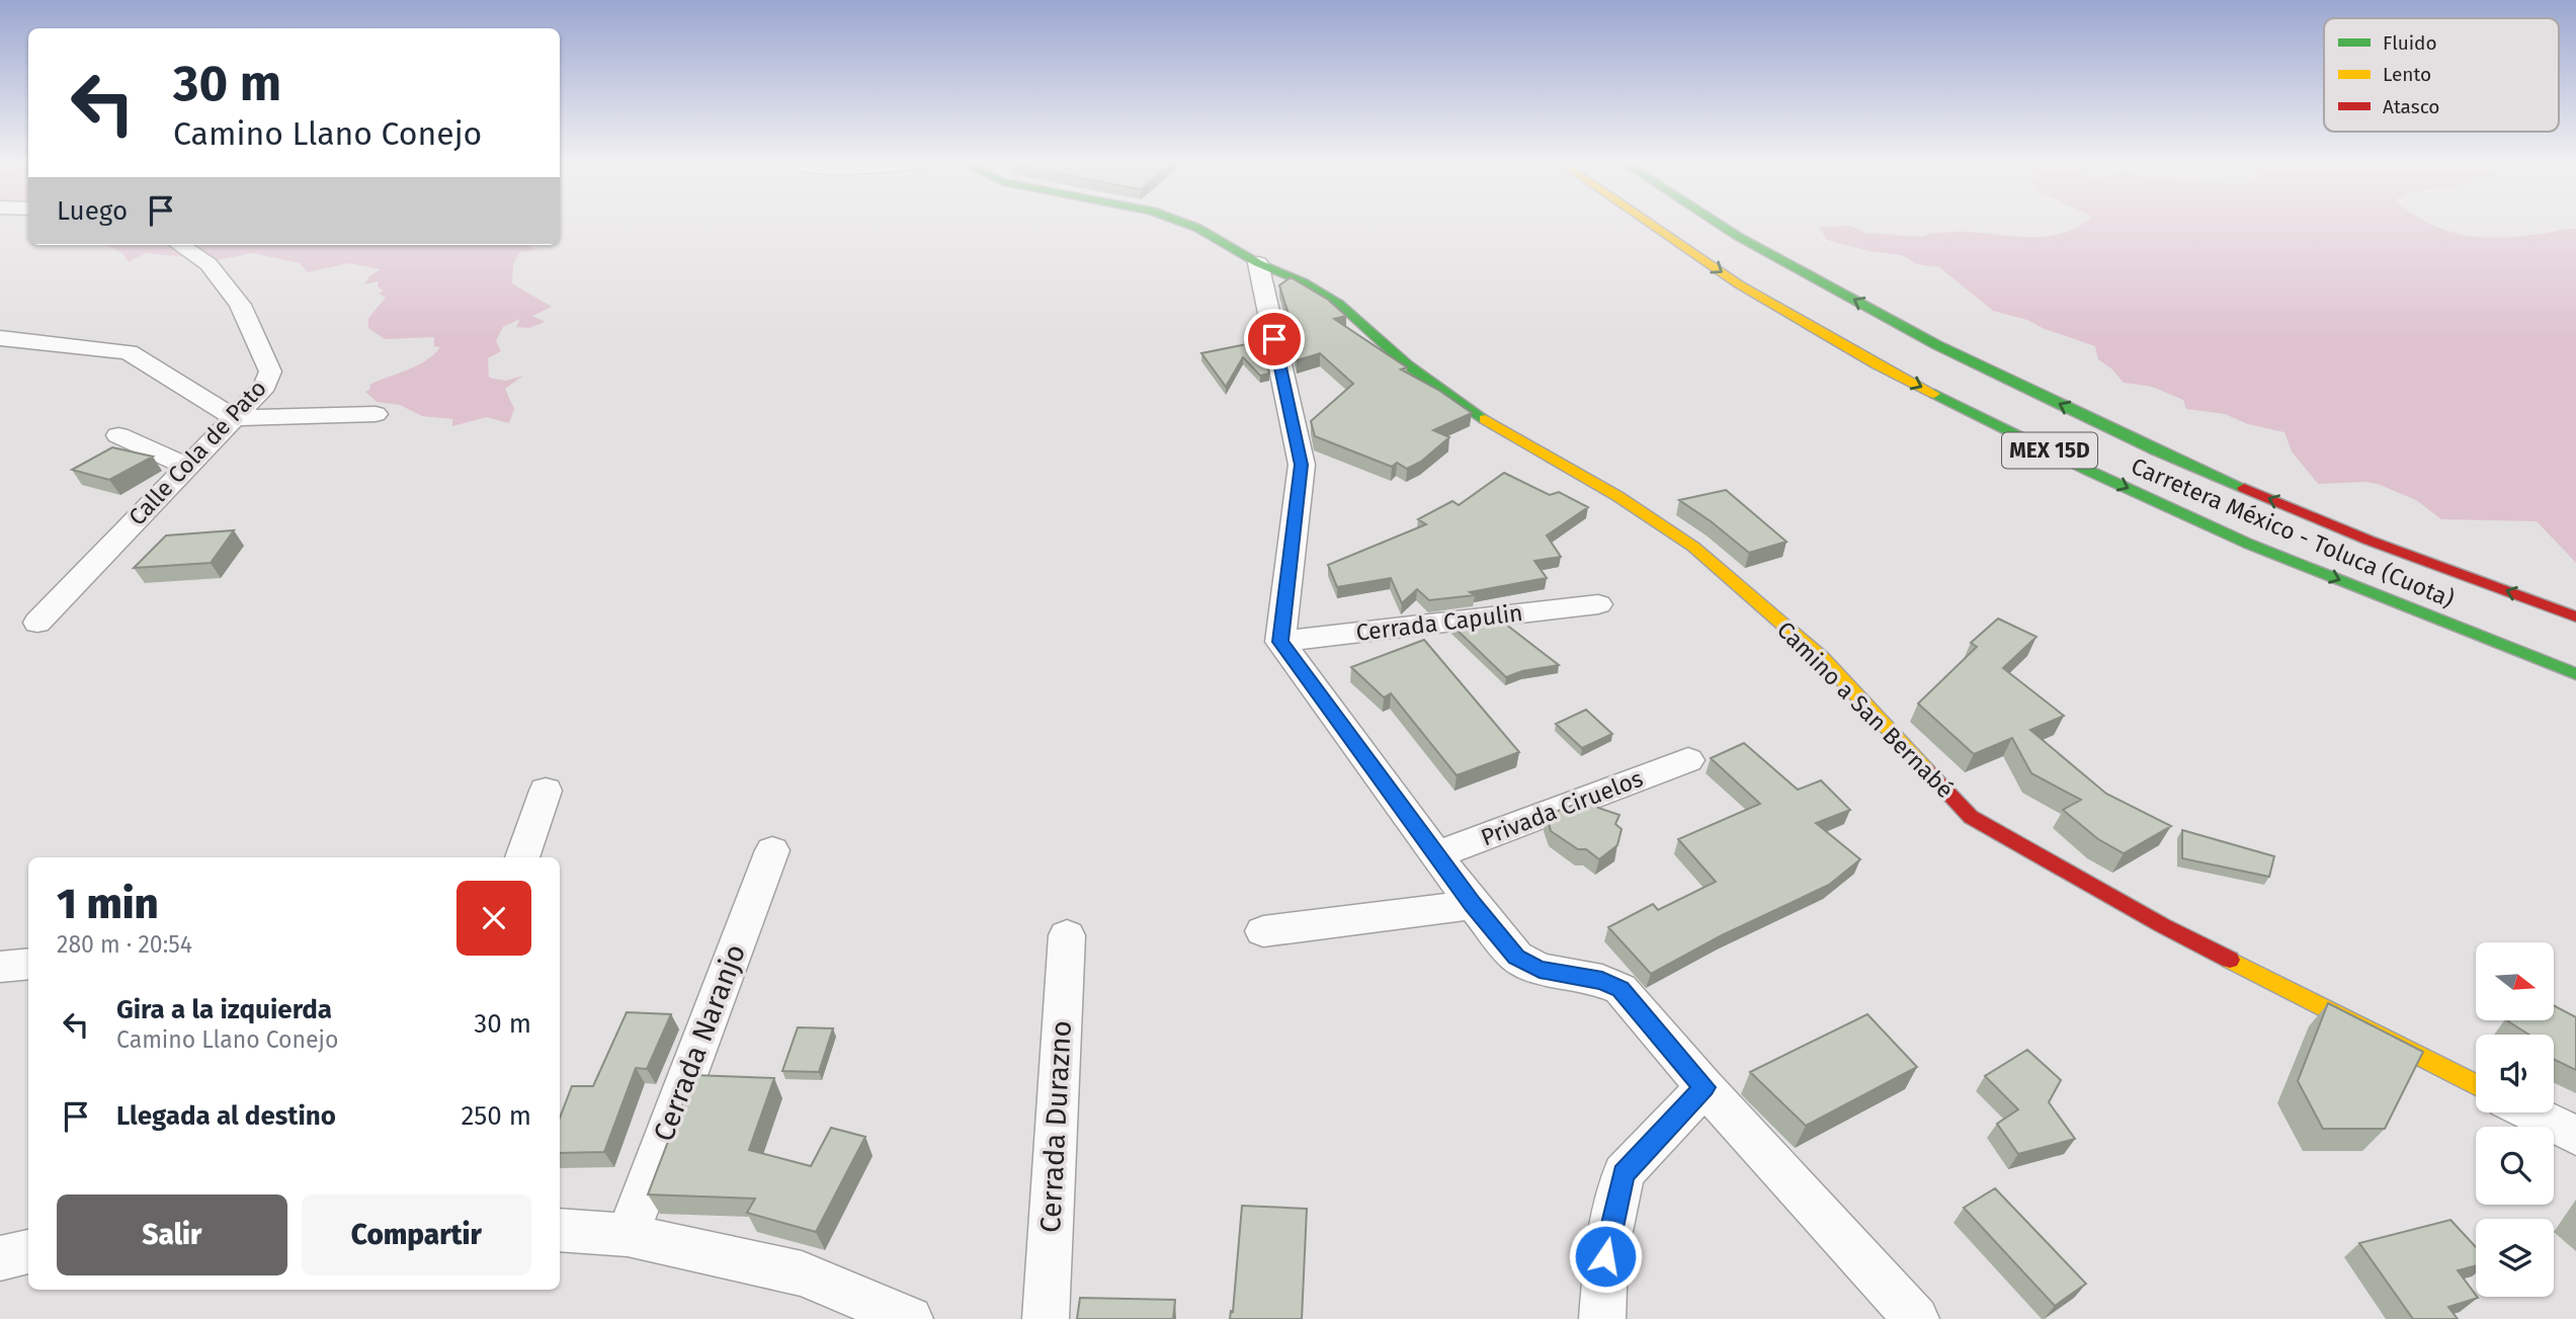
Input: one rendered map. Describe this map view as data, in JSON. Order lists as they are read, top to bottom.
{
  "streets": {
    "main road": ["MEX 15D", "Carretera México - Toluca (Cuota)", "Camino a San Bernabé"],
    "street": [
      "Calle Cola de Pato",
      "Cerrada Capulin",
      "Privada Ciruelos",
      "Cerrada Naranjo",
      "Cerrada Durazno"
    ]
  },
  "legend": ["Fluido", "Lento", "Atasco"],
  "north": "right",
  "page": {
    "turn": ["30 m", "Camino Llano Conejo"],
    "then": "Luego",
    "heading": ["1 min", "280 m · 20:54"],
    "list": [
      {
        "name": "Gira a la izquierda",
        "note": "Camino Llano Conejo",
        "value": "30 m"
      },
      {
        "name": "Llegada al destino",
        "value": "250 m"
      }
    ],
    "buttons": ["Salir", "Compartir"]
  }
}
